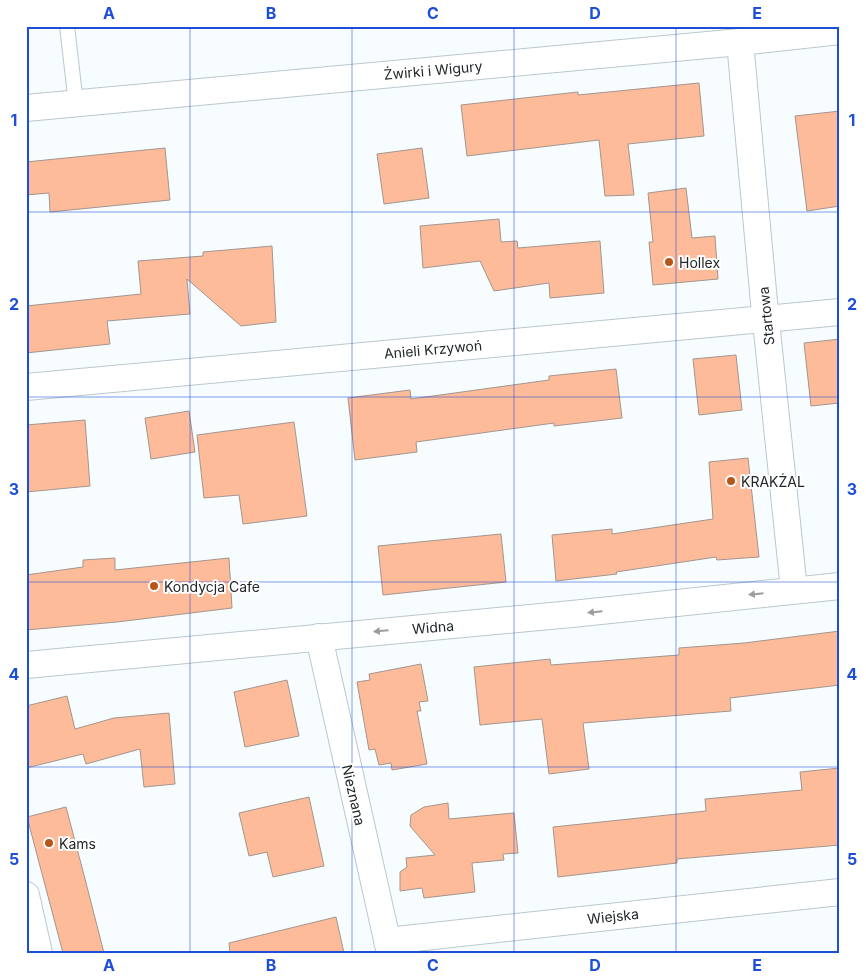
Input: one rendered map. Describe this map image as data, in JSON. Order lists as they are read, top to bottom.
{
  "streets": {
    "street": [
      "Żwirki i Wigury",
      "Startowa",
      "Anieli Krzywoń",
      "Widna",
      "Nieznana",
      "Wiejska"
    ]
  },
  "crossings": [
    ["Żwirki i Wigury", "Startowa"],
    ["Startowa", "Anieli Krzywoń"],
    ["Startowa", "Widna"],
    ["Widna", "Nieznana"],
    ["Nieznana", "Wiejska"]
  ],
  "one_way": ["Widna"],
  "places": [
    "Hollex",
    "KRAKŻAL",
    "Kondycja Cafe",
    "Kams"
  ],
  "grid": {
    "columns": [
      "A",
      "B",
      "C",
      "D",
      "E"
    ],
    "rows": [
      "1",
      "2",
      "3",
      "4",
      "5"
    ]
  }
}
